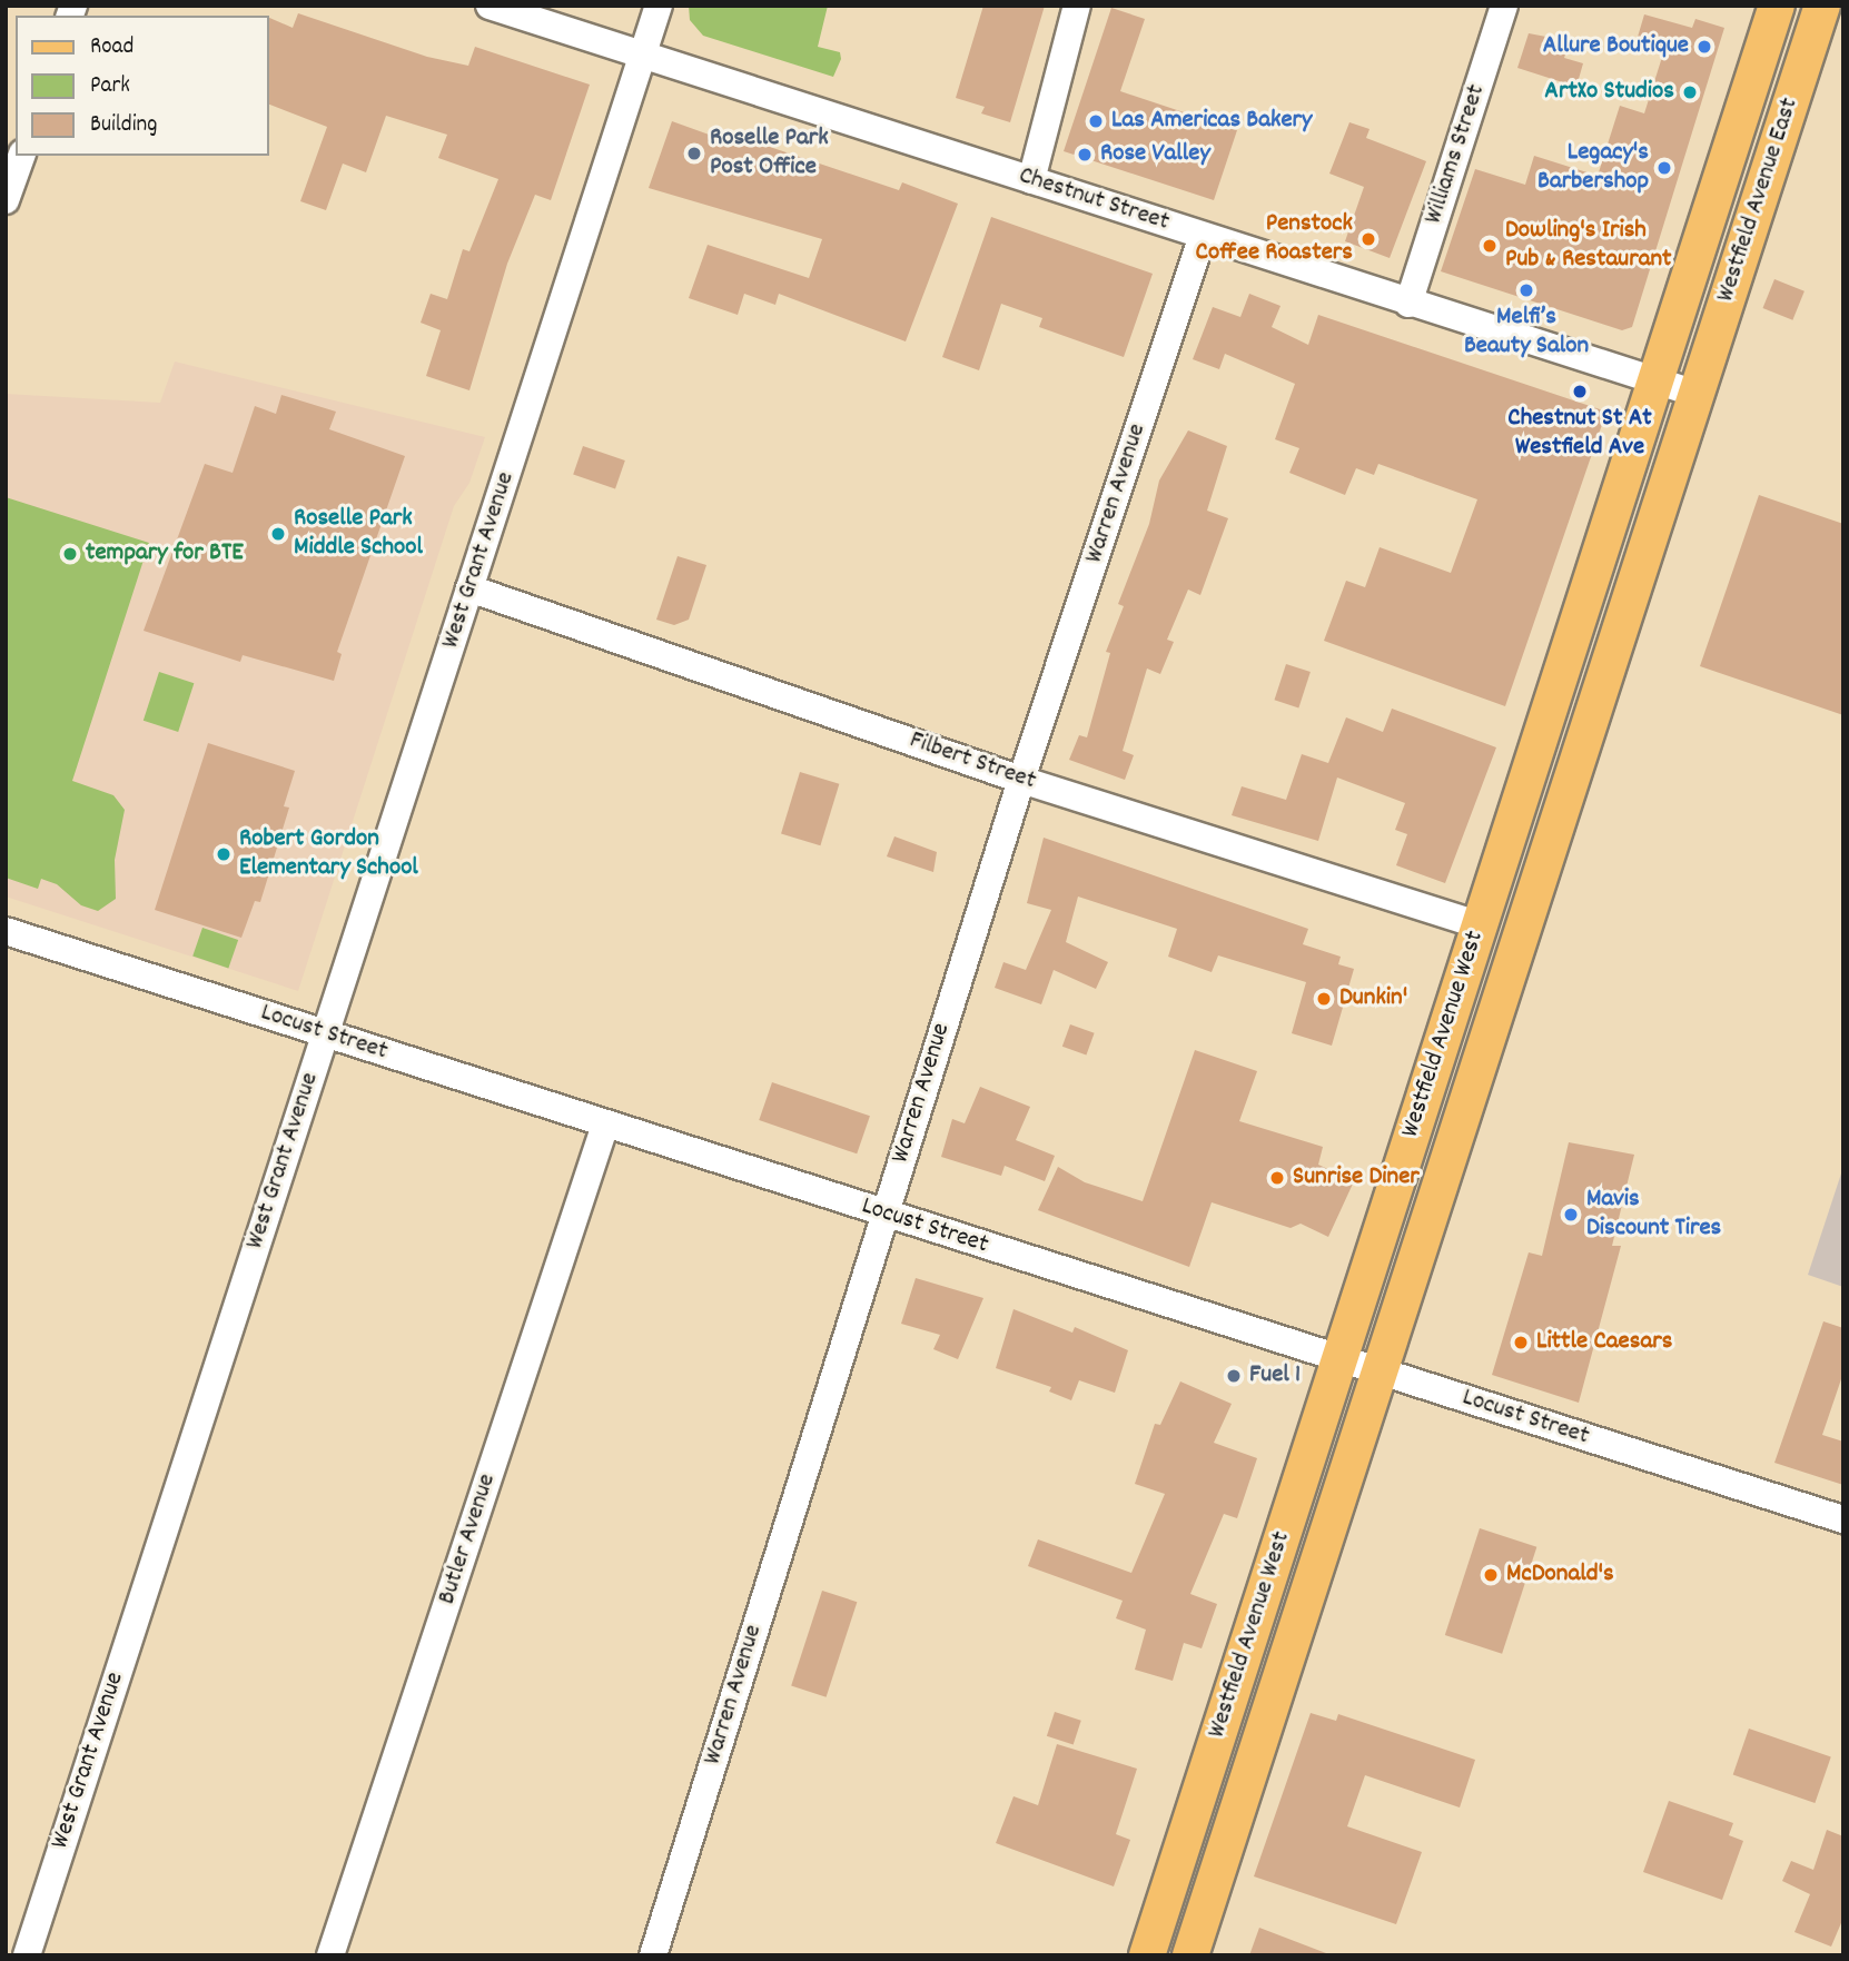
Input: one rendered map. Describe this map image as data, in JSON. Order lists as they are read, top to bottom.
{
  "streets": {
    "main road": ["Westfield Avenue East", "Westfield Avenue West"],
    "street": [
      "Williams Street",
      "Chestnut Street",
      "Warren Avenue",
      "West Grant Avenue",
      "Filbert Street",
      "Locust Street",
      "Butler Avenue"
    ]
  },
  "crossings": [
    ["Williams Street", "Chestnut Street"],
    ["Chestnut Street", "Westfield Avenue East"],
    ["Chestnut Street", "Warren Avenue"],
    ["Chestnut Street", "West Grant Avenue"],
    ["Chestnut Street", "Westfield Avenue West"],
    ["Westfield Avenue East", "Westfield Avenue West"],
    ["Warren Avenue", "Filbert Street"],
    ["Warren Avenue", "Locust Street"],
    ["West Grant Avenue", "Filbert Street"],
    ["West Grant Avenue", "Locust Street"],
    ["Filbert Street", "Westfield Avenue West"],
    ["Locust Street", "Westfield Avenue West"],
    ["Locust Street", "Butler Avenue"]
  ],
  "places": [
    "Allure Boutique",
    "ArtXo Studios",
    "Las Americas Bakery",
    "Roselle Park Post Office",
    "Rose Valley",
    "Legacy's Barbershop",
    "Penstock Coffee Roasters",
    "Dowling's Irish Pub & Restaurant",
    "Melfi’s Beauty Salon",
    "Chestnut St At Westfield Ave",
    "Roselle Park Middle School",
    "tempary for BTE",
    "Robert Gordon Elementary School",
    "Dunkin'",
    "Sunrise Diner",
    "Mavis Discount Tires",
    "Little Caesars",
    "Fuel 1",
    "McDonald's"
  ],
  "legend": ["Road", "Park", "Building"]
}
